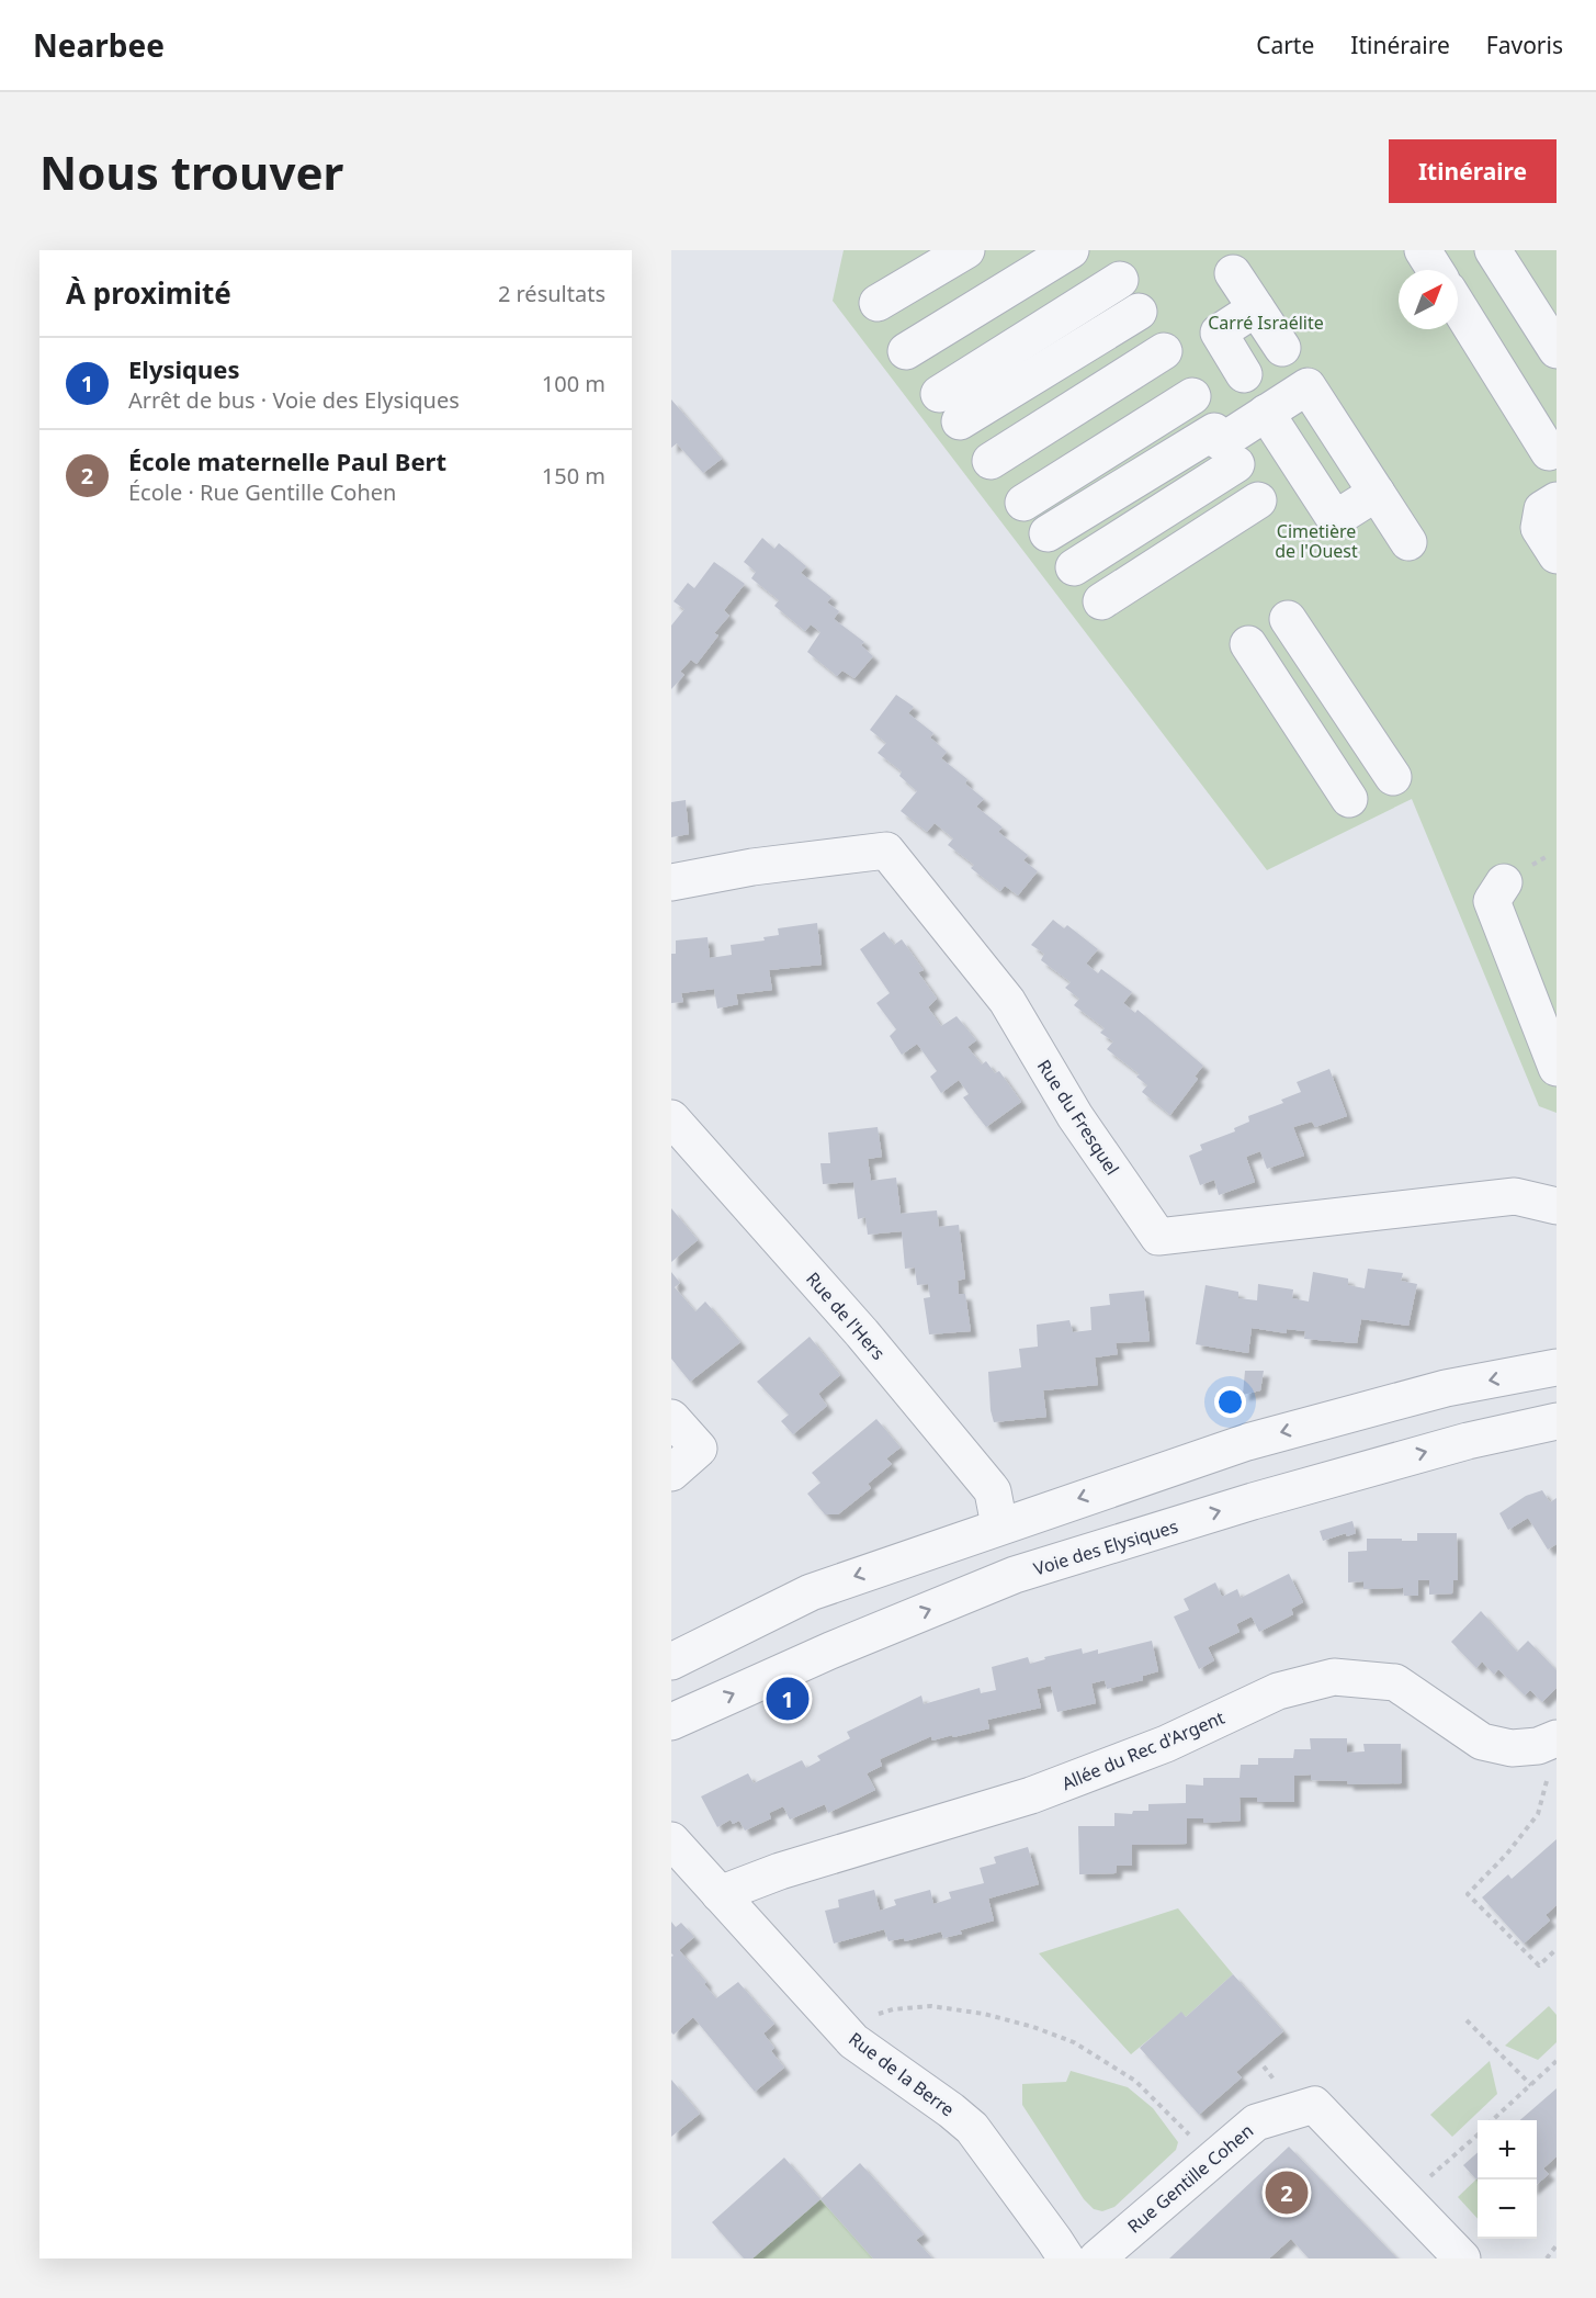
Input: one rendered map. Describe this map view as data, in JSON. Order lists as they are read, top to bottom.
{
  "streets": {
    "street": [
      "Rue du Fresquel",
      "Rue de l'Hers",
      "Voie des Elysiques",
      "Allée du Rec d'Argent",
      "Rue de la Berre",
      "Rue Gentille Cohen"
    ]
  },
  "crossings": [
    ["Allée du Rec d'Argent", "Rue de la Berre"]
  ],
  "parks": ["Carré Israélite", "Cimetière de l'Ouest"],
  "north": "top right",
  "page": {
    "header": "Nearbee",
    "nav": ["Carte", "Itinéraire", "Favoris"],
    "buttons": "Itinéraire",
    "title": "Nous trouver",
    "heading": ["À proximité", "2 résultats"],
    "list": [
      {
        "mark": "1",
        "name": "Elysiques",
        "note": "Arrêt de bus · Voie des Elysiques",
        "value": "100 m"
      },
      {
        "mark": "2",
        "name": "École maternelle Paul Bert",
        "note": "École · Rue Gentille Cohen",
        "value": "150 m"
      }
    ],
    "pins": ["1", "2"],
    "map_buttons": ["+", "−"]
  }
}
